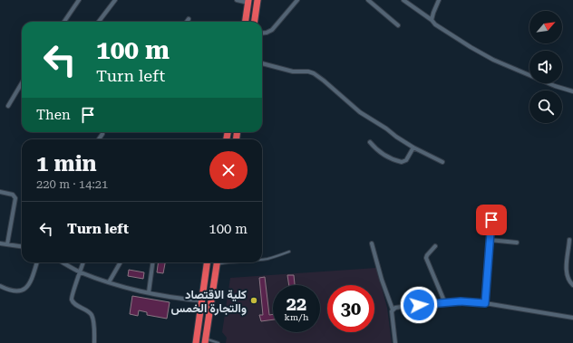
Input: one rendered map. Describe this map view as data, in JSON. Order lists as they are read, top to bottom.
{
  "places": ["كلية الاقتصاد والتجارة الخمس"],
  "north": "top right",
  "page": {
    "turn": ["100 m", "Turn left"],
    "then": "Then",
    "heading": ["1 min", "220 m · 14:21"],
    "list": [
      {
        "name": "Turn left",
        "value": "100 m"
      }
    ],
    "speed": "22 km/h",
    "limit": "30"
  }
}
